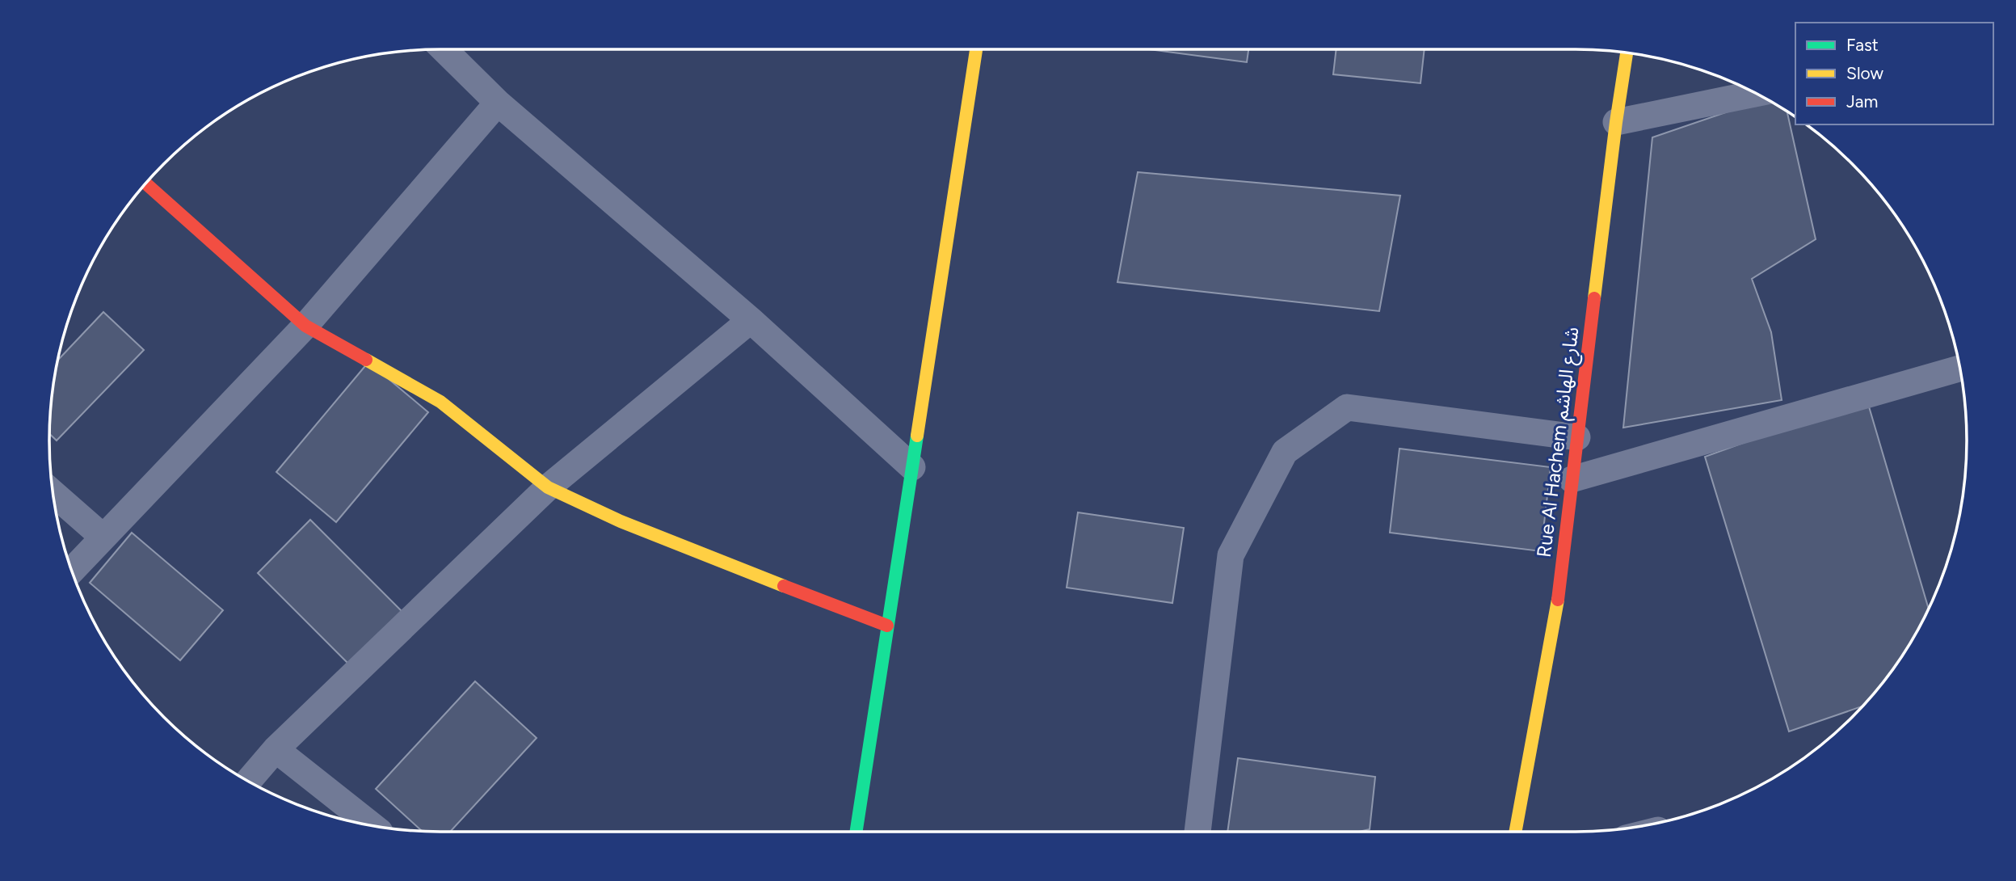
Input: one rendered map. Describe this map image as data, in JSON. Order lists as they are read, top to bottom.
{
  "streets": {
    "street": ["Rue Al Hachem شارع الهاشم"]
  },
  "legend": ["Fast", "Slow", "Jam"]
}
